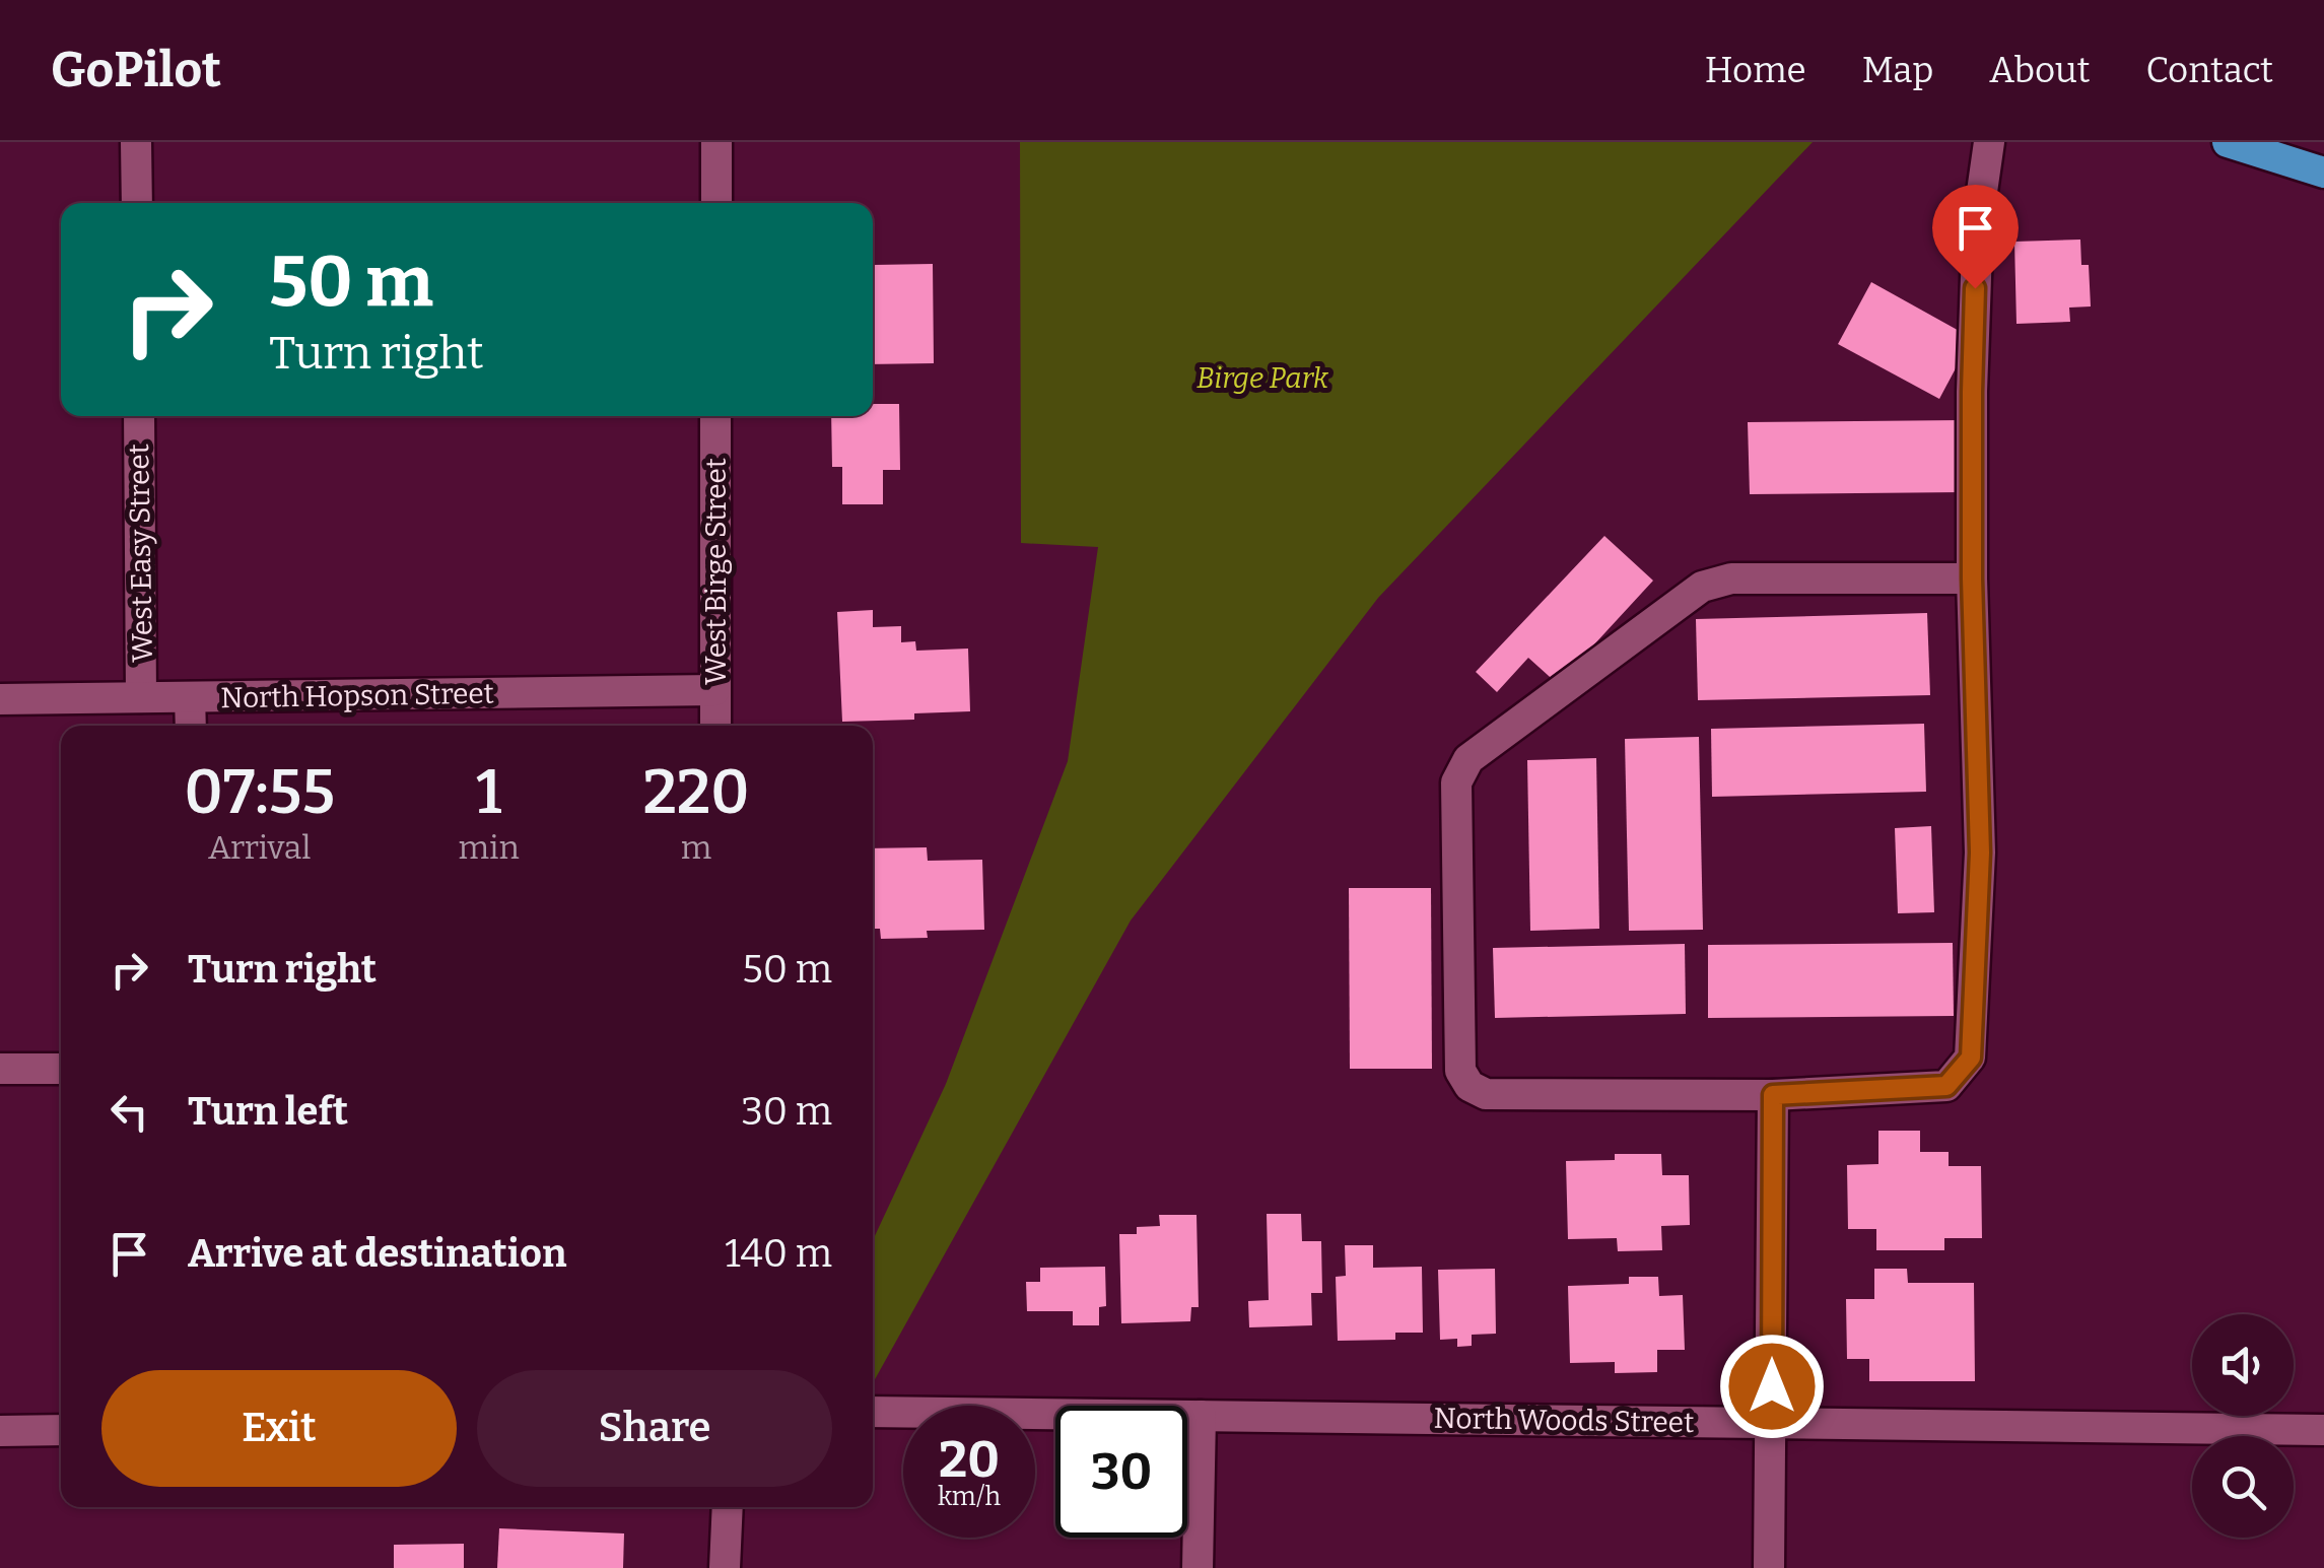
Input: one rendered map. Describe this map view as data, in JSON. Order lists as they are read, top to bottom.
{
  "streets": {
    "street": [
      "West Easy Street",
      "West Birge Street",
      "North Hopson Street",
      "North Woods Street"
    ]
  },
  "crossings": [
    ["West Easy Street", "North Hopson Street"],
    ["West Birge Street", "North Hopson Street"]
  ],
  "parks": ["Birge Park"],
  "page": {
    "header": "GoPilot",
    "nav": [
      "Home",
      "Map",
      "About",
      "Contact"
    ],
    "turn": ["50 m", "Turn right"],
    "eta": [
      "07:55",
      "Arrival",
      "1",
      "min",
      "220",
      "m"
    ],
    "list": [
      {
        "name": "Turn right",
        "value": "50 m"
      },
      {
        "name": "Turn left",
        "value": "30 m"
      },
      {
        "name": "Arrive at destination",
        "value": "140 m"
      }
    ],
    "buttons": ["Exit", "Share"],
    "speed": "20 km/h",
    "limit": "30"
  }
}
